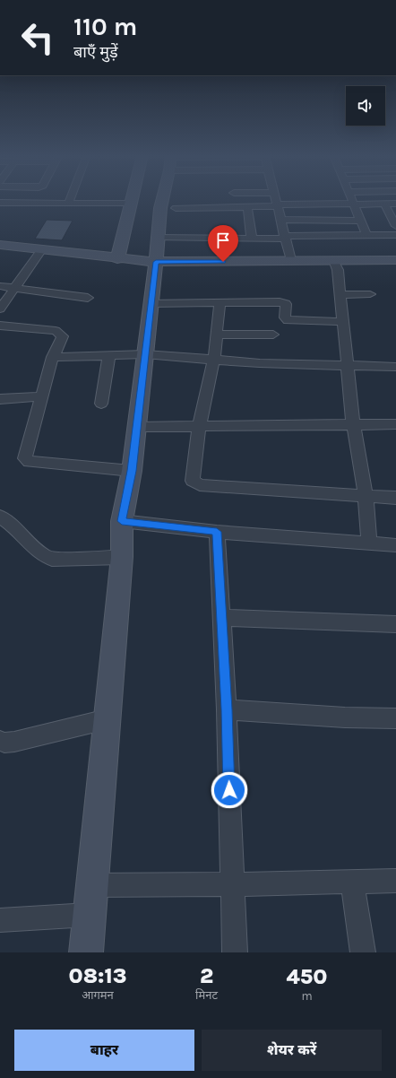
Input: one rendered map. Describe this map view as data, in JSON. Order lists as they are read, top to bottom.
{
  "page": {
    "turn": ["110 m", "बाएँ मुड़ें"],
    "eta": [
      "08:13",
      "आगमन",
      "2",
      "मिनट",
      "450",
      "m"
    ],
    "buttons": ["बाहर", "शेयर करें"]
  }
}
